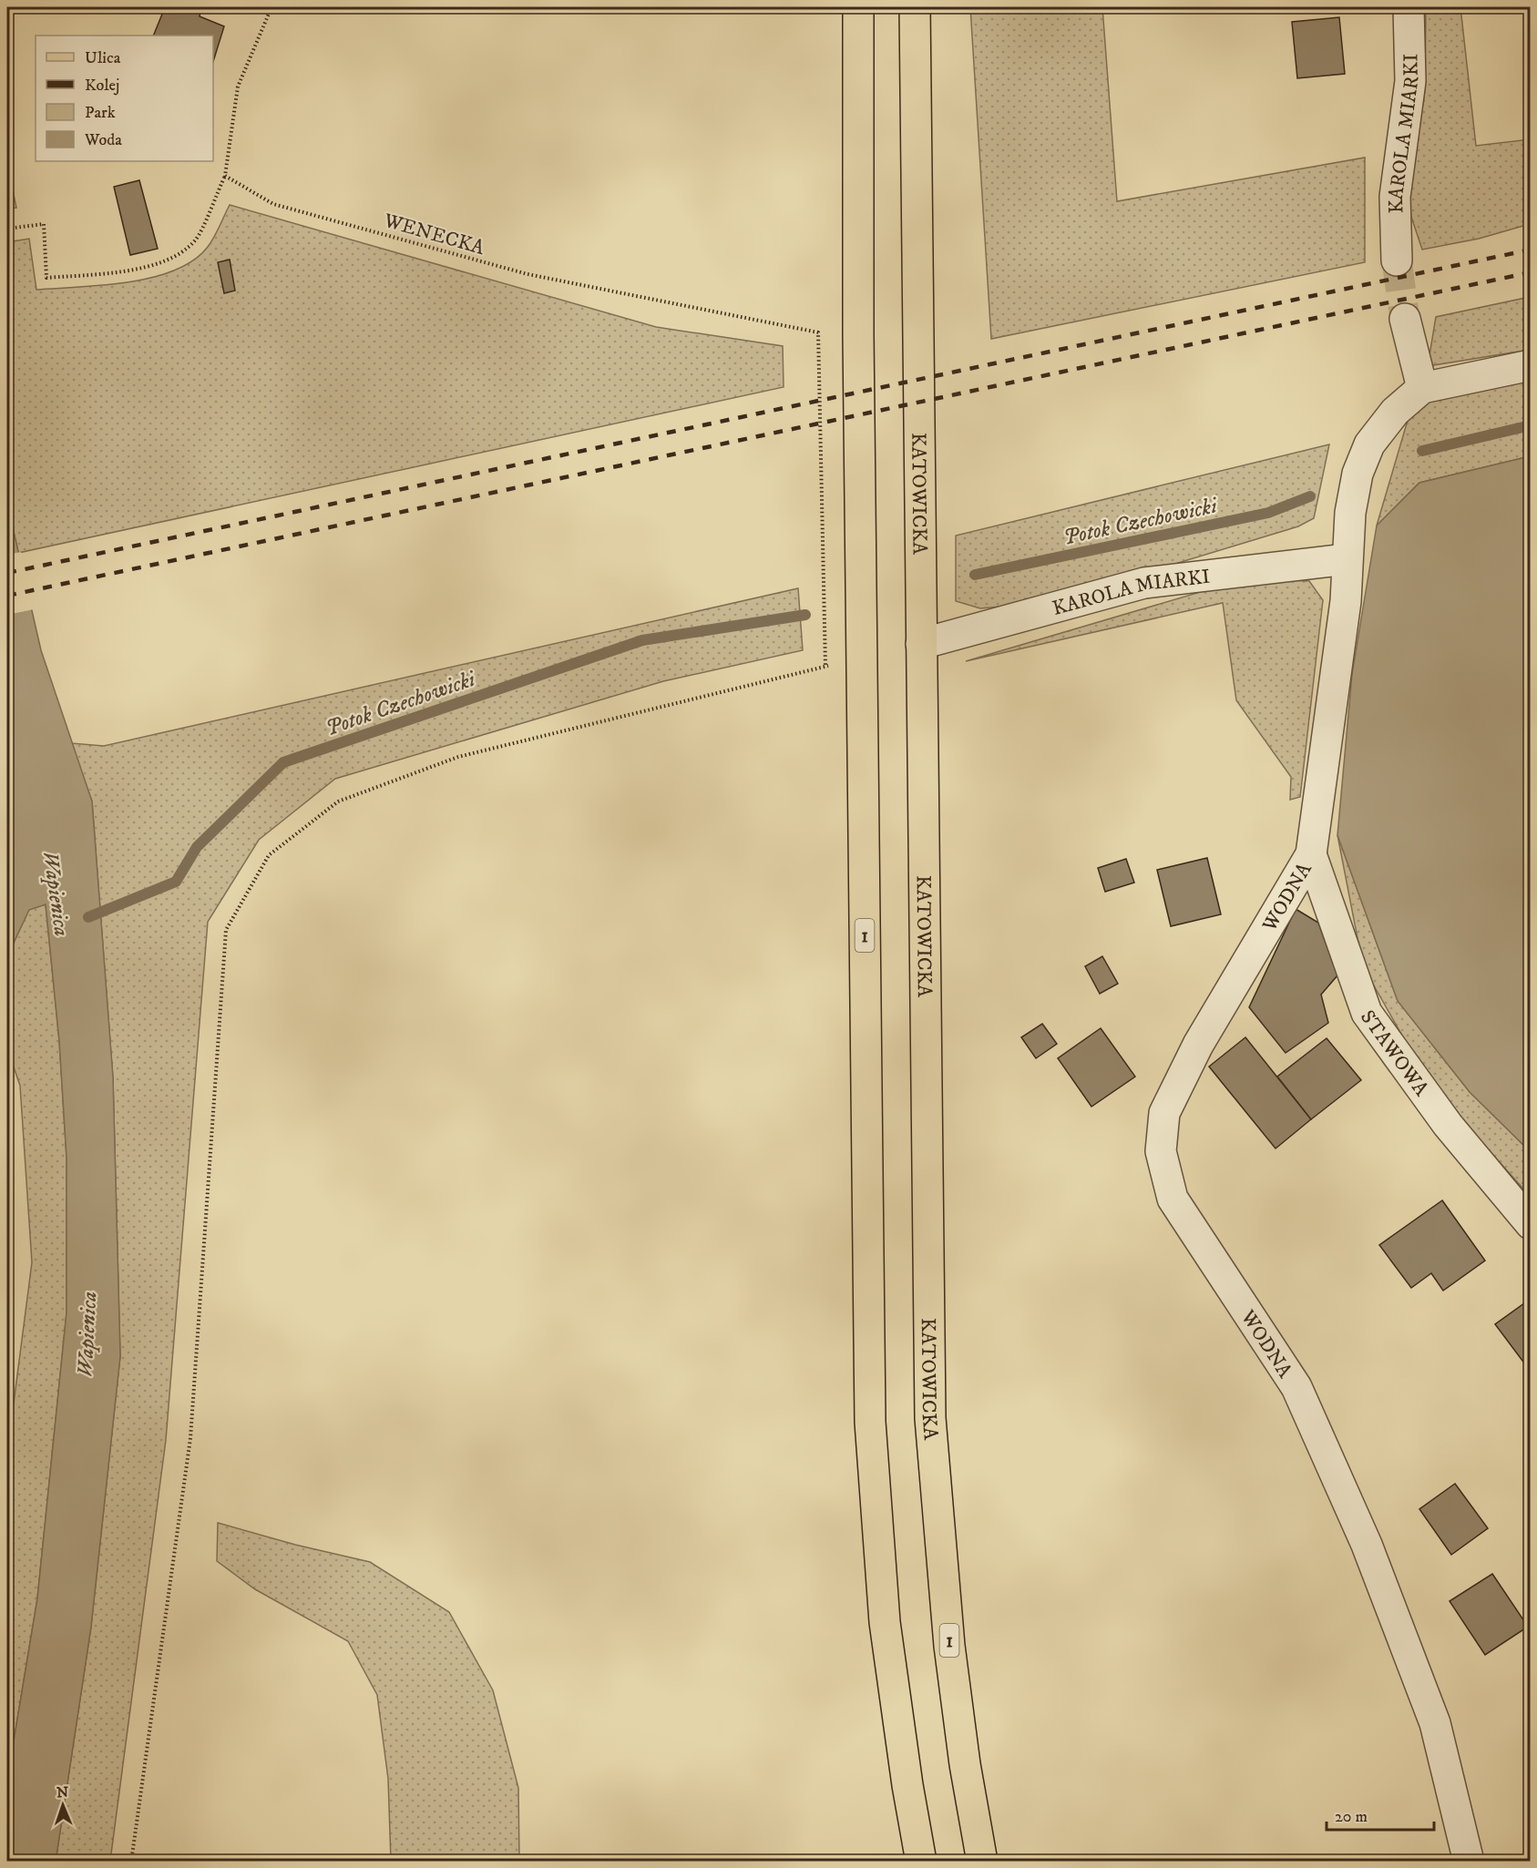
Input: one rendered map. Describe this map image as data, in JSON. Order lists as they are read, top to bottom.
{
  "streets": {
    "main road": ["KATOWICKA", "1"],
    "street": ["KAROLA MIARKI", "WODNA", "STAWOWA"],
    "path": ["WENECKA"]
  },
  "crossings": [
    ["KAROLA MIARKI", "KATOWICKA"],
    ["WODNA", "STAWOWA"]
  ],
  "water": ["Potok Czechowicki", "Wapienica"],
  "legend": [
    "Ulica",
    "Kolej",
    "Park",
    "Woda"
  ],
  "scale_bar": "20 m",
  "north": "top"
}
